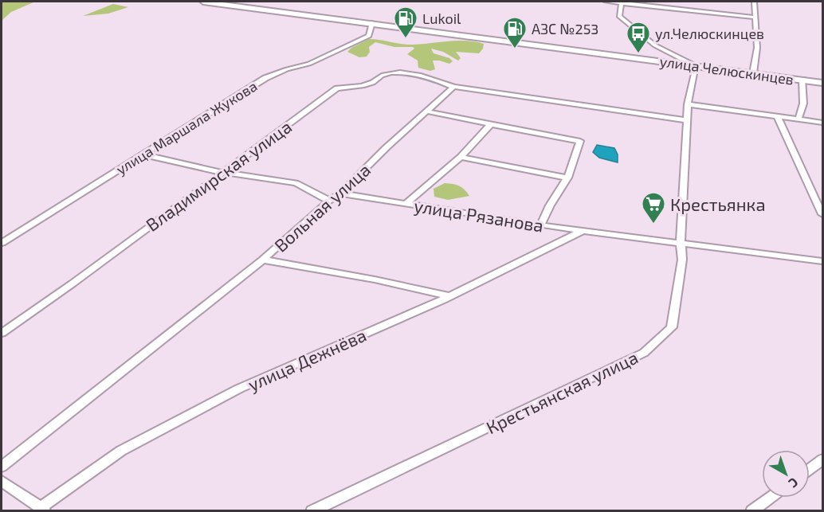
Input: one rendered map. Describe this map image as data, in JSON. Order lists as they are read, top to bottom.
{
  "streets": {
    "main road": ["улица Челюскинцев"],
    "street": [
      "улица Маршала Жукова",
      "Владимирская улица",
      "Вольная улица",
      "улица Рязанова",
      "улица Дежнёва",
      "Крестьянская улица"
    ]
  },
  "crossings": [
    ["улица Челюскинцев", "улица Маршала Жукова"],
    ["улица Челюскинцев", "Крестьянская улица"],
    ["Владимирская улица", "Вольная улица"],
    ["Вольная улица", "улица Рязанова"],
    ["улица Рязанова", "улица Дежнёва"],
    ["улица Рязанова", "Крестьянская улица"]
  ],
  "places": {
    "fuel station": ["Lukoil", "АЗС №253"],
    "bus stop": ["ул.Челюскинцев"],
    "supermarket": ["Крестьянка"]
  },
  "north": "bottom right"
}
